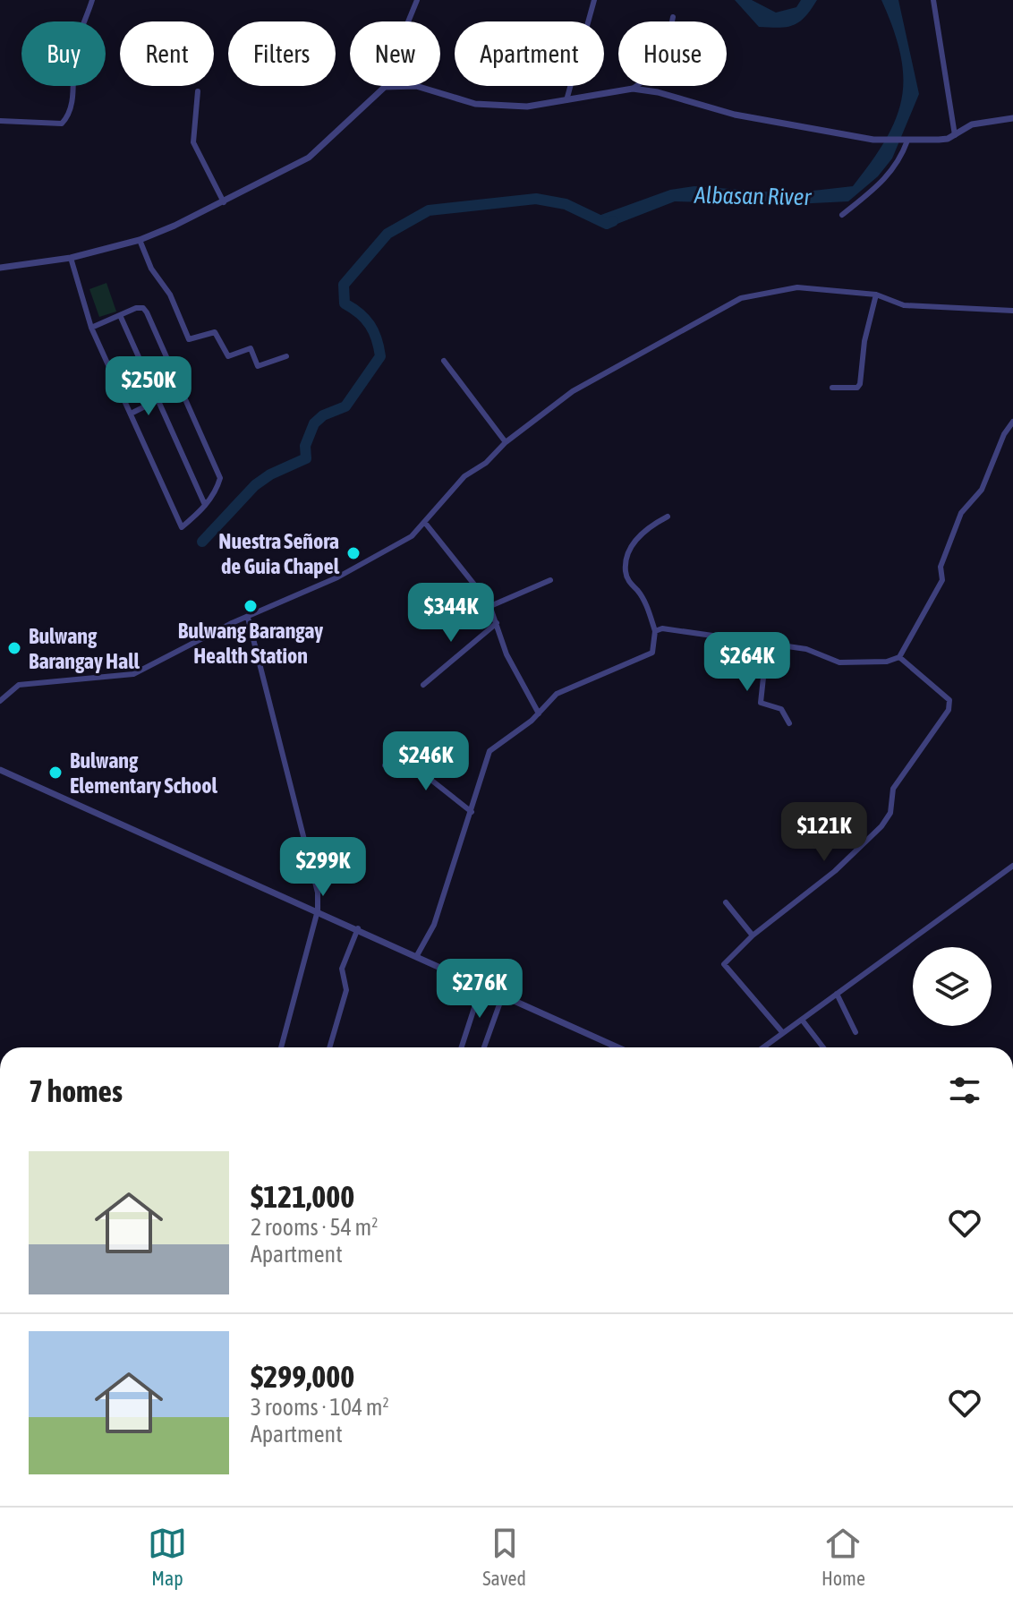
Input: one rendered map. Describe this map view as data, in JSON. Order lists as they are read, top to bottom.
{
  "water": ["Albasan River"],
  "places": [
    "Nuestra Señora de Guia Chapel",
    "Bulwang Barangay Health Station",
    "Bulwang Barangay Hall",
    "Bulwang Elementary School"
  ],
  "page": {
    "chip": [
      "Buy",
      "Rent",
      "Filters",
      "New",
      "Apartment",
      "House"
    ],
    "price": [
      "$250K",
      "$344K",
      "$264K",
      "$246K",
      "$121K",
      "$299K",
      "$276K"
    ],
    "heading": "7 homes",
    "list": [
      {
        "name": "$121,000",
        "note": "2 rooms · 54 m² · Apartment"
      },
      {
        "name": "$299,000",
        "note": "3 rooms · 104 m² · Apartment"
      }
    ],
    "tabs": ["Map", "Saved", "Home"]
  }
}
